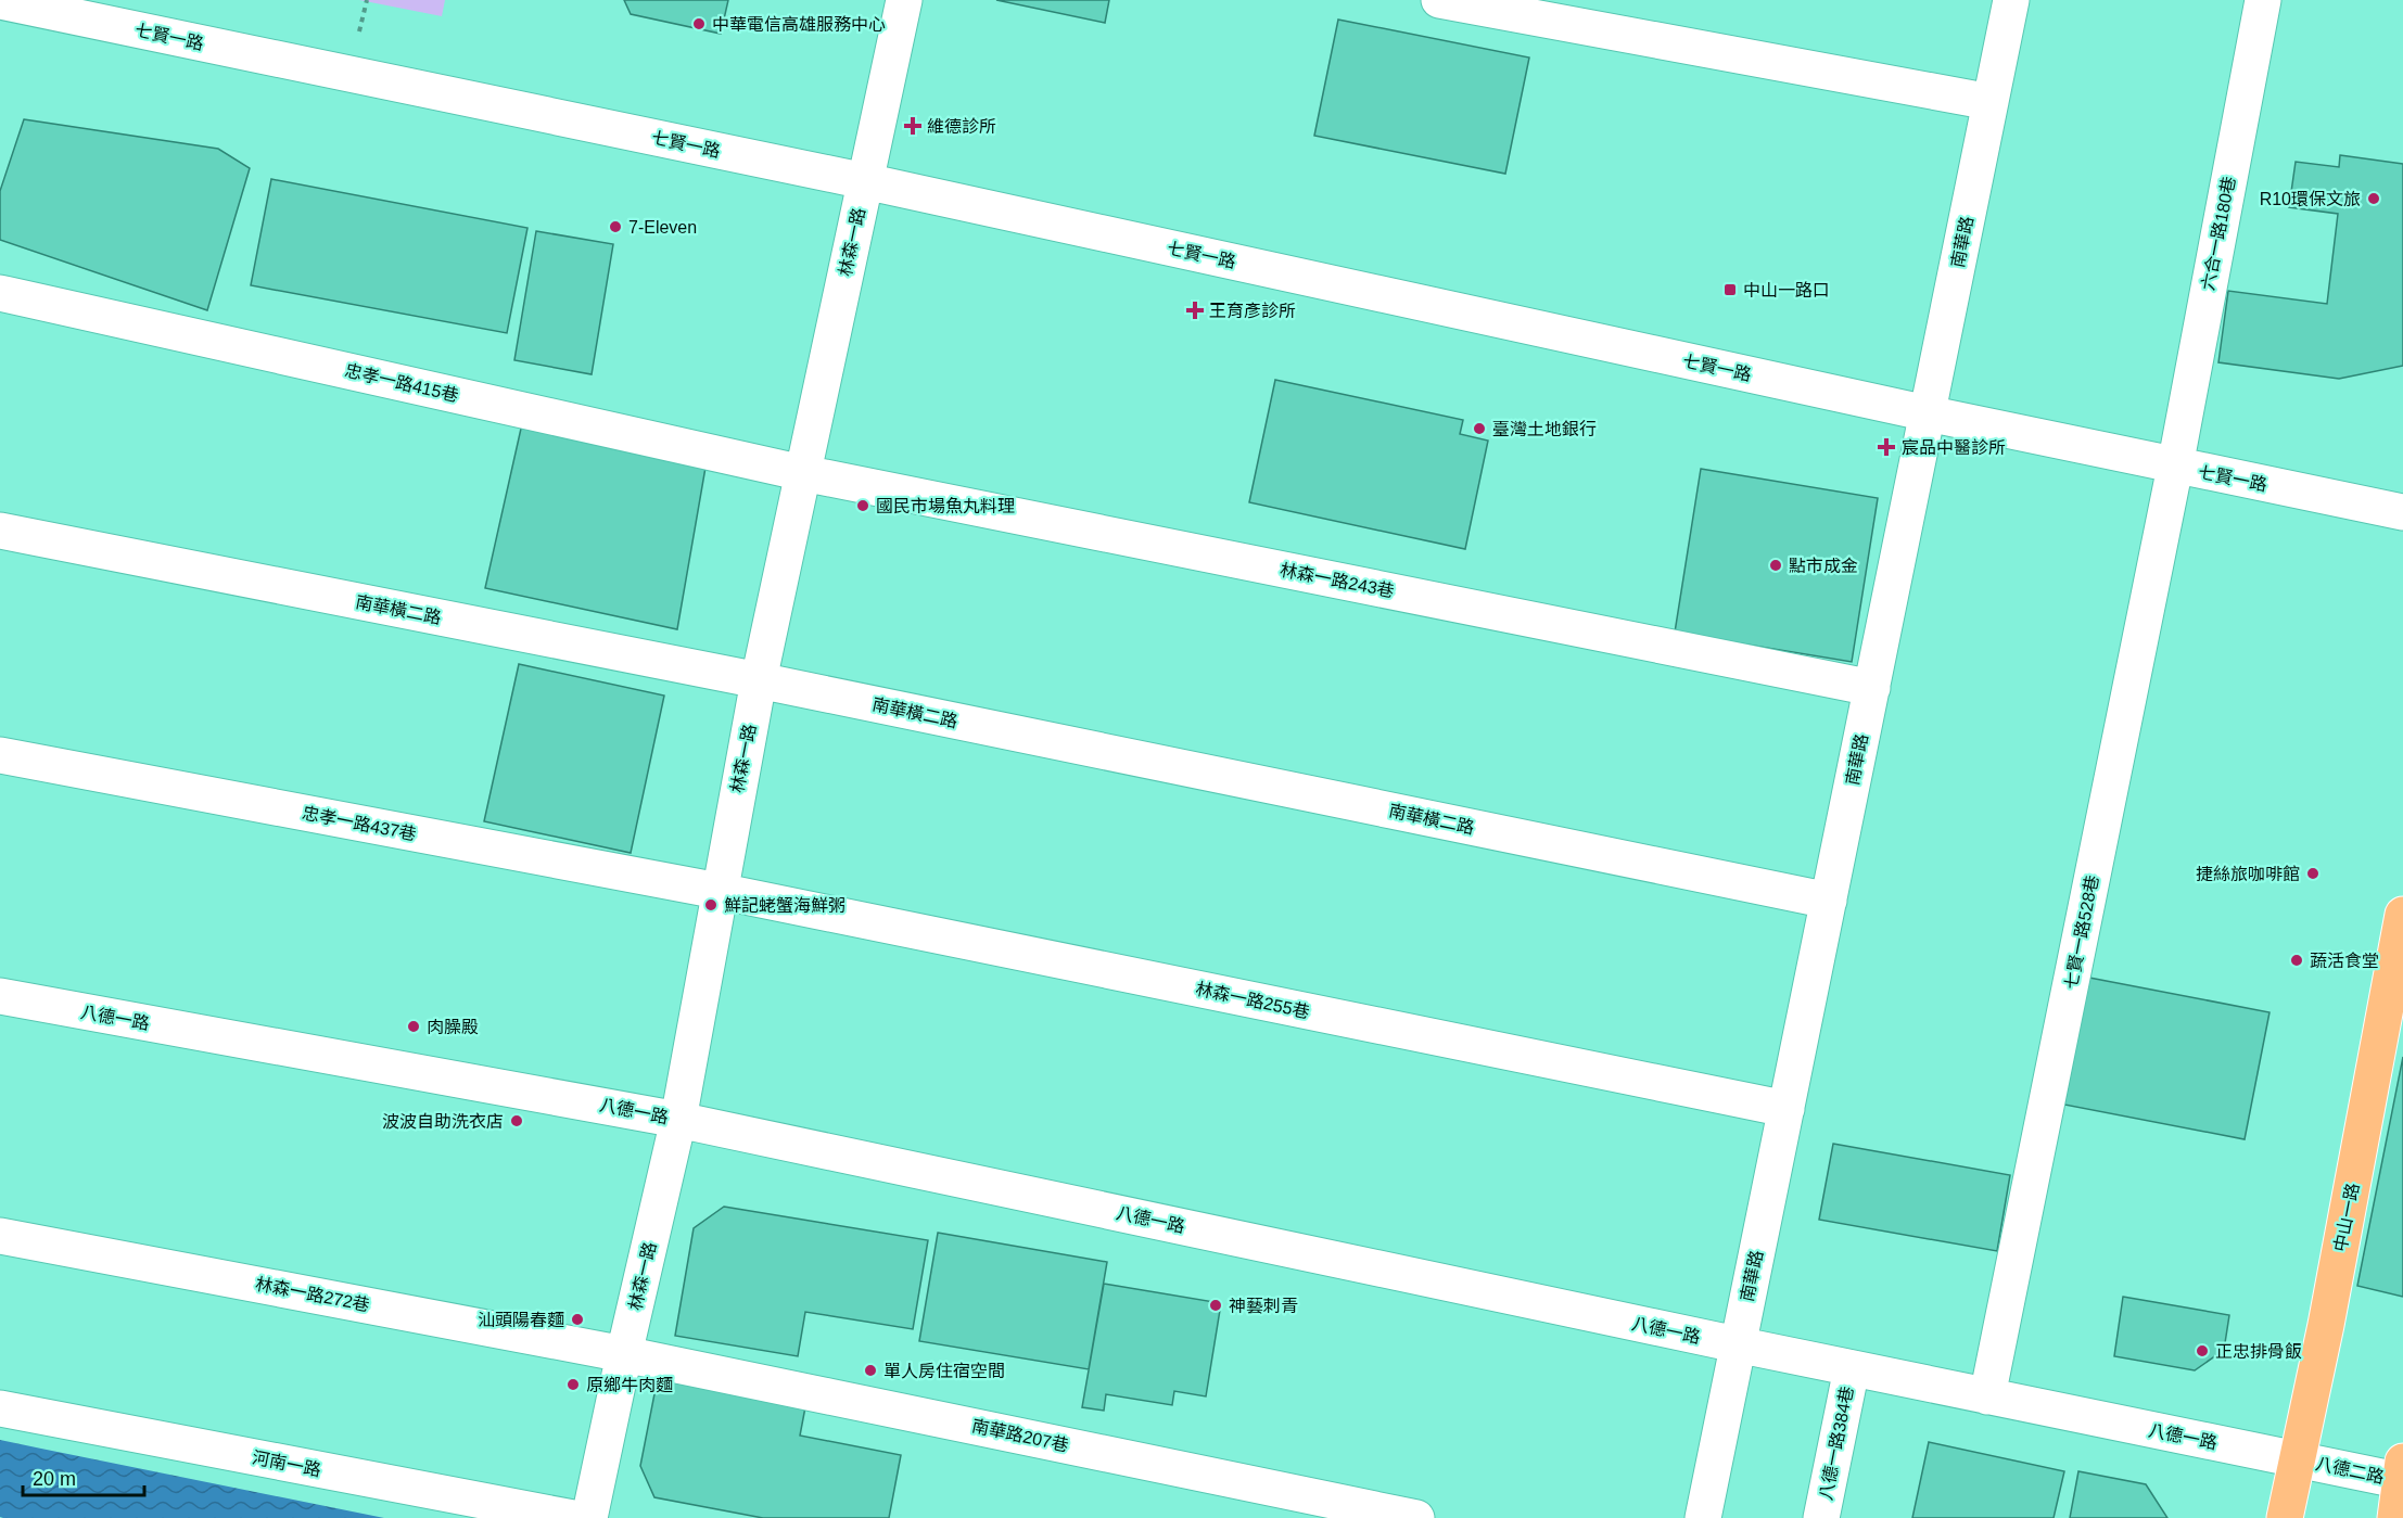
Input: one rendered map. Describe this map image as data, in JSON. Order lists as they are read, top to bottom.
{
  "streets": {
    "main road": ["中山一路"],
    "street": [
      "七賢一路",
      "六合一路180巷",
      "林森一路",
      "南華路",
      "忠孝一路415巷",
      "林森一路243巷",
      "南華橫二路",
      "忠孝一路437巷",
      "七賢一路528巷",
      "林森一路255巷",
      "八德一路",
      "林森一路272巷",
      "南華路207巷",
      "八德一路384巷",
      "河南一路",
      "八德二路"
    ]
  },
  "crossings": [
    ["七賢一路", "六合一路180巷"],
    ["七賢一路", "林森一路"],
    ["七賢一路", "南華路"],
    ["七賢一路", "七賢一路528巷"],
    ["六合一路180巷", "七賢一路528巷"],
    ["林森一路", "忠孝一路415巷"],
    ["林森一路", "林森一路243巷"],
    ["林森一路", "南華橫二路"],
    ["林森一路", "忠孝一路437巷"],
    ["林森一路", "林森一路255巷"],
    ["林森一路", "八德一路"],
    ["林森一路", "林森一路272巷"],
    ["林森一路", "南華路207巷"],
    ["南華路", "林森一路243巷"],
    ["南華路", "南華橫二路"],
    ["南華路", "林森一路255巷"],
    ["南華路", "八德一路"],
    ["忠孝一路415巷", "林森一路243巷"],
    ["忠孝一路437巷", "林森一路255巷"],
    ["七賢一路528巷", "八德一路"],
    ["八德一路", "中山一路"],
    ["八德一路", "八德一路384巷"],
    ["八德一路", "八德二路"],
    ["中山一路", "八德二路"],
    ["林森一路272巷", "南華路207巷"]
  ],
  "places": {
    "other": [
      "中華電信高雄服務中心",
      "R10環保文旅",
      "7-Eleven",
      "臺灣土地銀行",
      "國民市場魚丸料理",
      "點市成金",
      "捷絲旅咖啡館",
      "鮮記蛯蟹海鮮粥",
      "蔬活食堂",
      "肉臊殿",
      "波波自助洗衣店",
      "神藝刺青",
      "汕頭陽春麵",
      "正忠排骨飯",
      "單人房住宿空間",
      "原鄉牛肉麵"
    ],
    "health": ["維德診所", "王育彥診所", "宸品中醫診所"],
    "transit": ["中山一路口"]
  },
  "scale_bar": "20 m"
}
